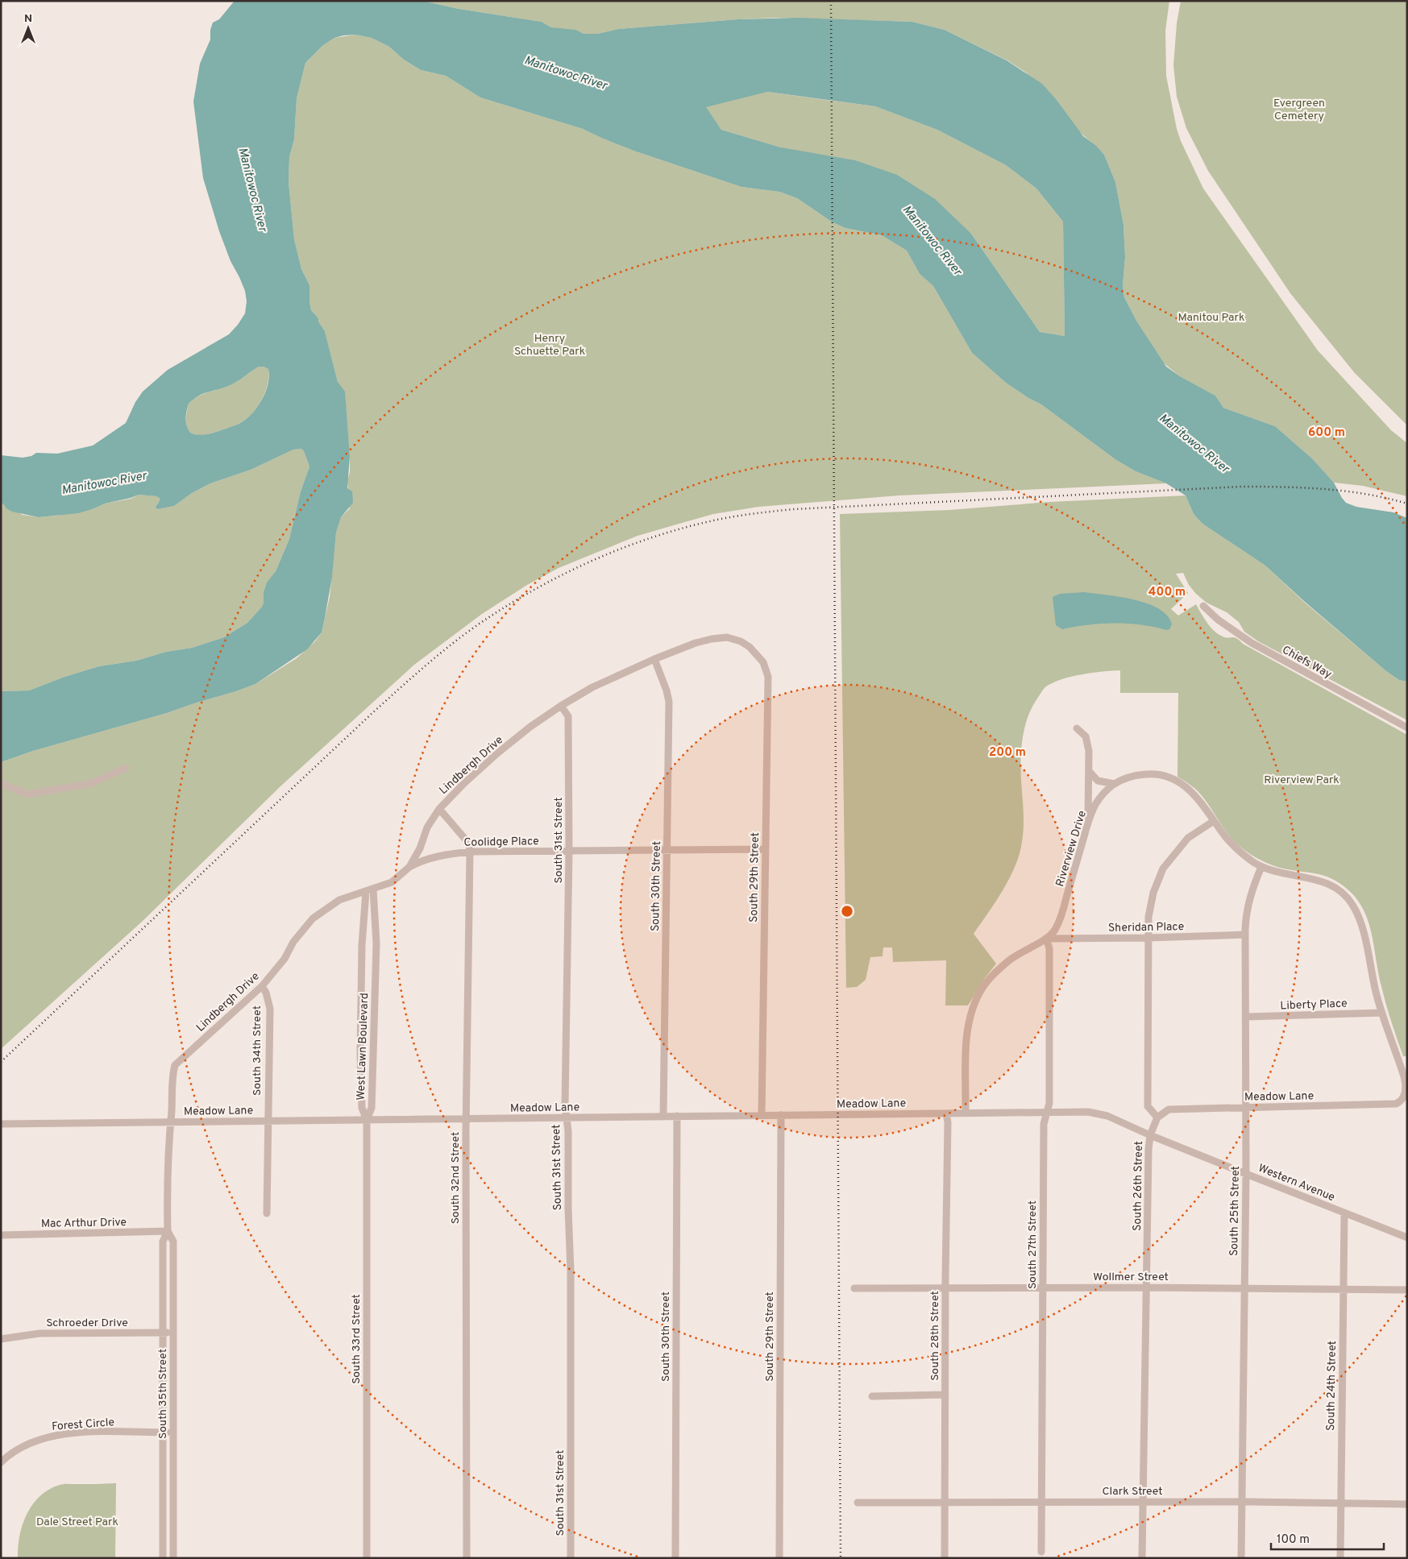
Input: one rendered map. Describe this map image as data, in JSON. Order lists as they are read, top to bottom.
{
  "streets": {
    "street": [
      "Chiefs Way",
      "Lindbergh Drive",
      "South 31st Street",
      "Coolidge Place",
      "Riverview Drive",
      "South 29th Street",
      "South 30th Street",
      "Sheridan Place",
      "Liberty Place",
      "West Lawn Boulevard",
      "South 34th Street",
      "Meadow Lane",
      "South 32nd Street",
      "Western Avenue",
      "South 26th Street",
      "South 25th Street",
      "Mac Arthur Drive",
      "South 27th Street",
      "Wollmer Street",
      "Schroeder Drive",
      "South 28th Street",
      "South 33rd Street",
      "South 24th Street",
      "South 35th Street",
      "Forest Circle",
      "Clark Street"
    ]
  },
  "crossings": [
    ["Lindbergh Drive", "South 31st Street"],
    ["Lindbergh Drive", "Coolidge Place"],
    ["Lindbergh Drive", "South 29th Street"],
    ["Lindbergh Drive", "South 30th Street"],
    ["Lindbergh Drive", "West Lawn Boulevard"],
    ["Lindbergh Drive", "South 34th Street"],
    ["Lindbergh Drive", "South 32nd Street"],
    ["Lindbergh Drive", "South 35th Street"],
    ["South 31st Street", "Coolidge Place"],
    ["South 31st Street", "Meadow Lane"],
    ["Coolidge Place", "South 29th Street"],
    ["Coolidge Place", "South 30th Street"],
    ["Coolidge Place", "South 32nd Street"],
    ["Riverview Drive", "Sheridan Place"],
    ["Riverview Drive", "Liberty Place"],
    ["Riverview Drive", "Meadow Lane"],
    ["Riverview Drive", "South 25th Street"],
    ["Riverview Drive", "South 27th Street"],
    ["South 29th Street", "Meadow Lane"],
    ["South 30th Street", "Meadow Lane"],
    ["Sheridan Place", "South 25th Street"],
    ["Sheridan Place", "South 27th Street"],
    ["Liberty Place", "South 25th Street"],
    ["West Lawn Boulevard", "Meadow Lane"],
    ["West Lawn Boulevard", "South 33rd Street"],
    ["South 34th Street", "Meadow Lane"],
    ["Meadow Lane", "South 32nd Street"],
    ["Meadow Lane", "Western Avenue"],
    ["Meadow Lane", "South 26th Street"],
    ["Meadow Lane", "South 25th Street"],
    ["Meadow Lane", "South 27th Street"],
    ["Meadow Lane", "South 28th Street"],
    ["Meadow Lane", "South 33rd Street"],
    ["Meadow Lane", "South 35th Street"],
    ["Western Avenue", "South 26th Street"],
    ["Western Avenue", "South 25th Street"],
    ["Western Avenue", "South 24th Street"],
    ["South 26th Street", "Wollmer Street"],
    ["South 26th Street", "Clark Street"],
    ["South 25th Street", "Wollmer Street"],
    ["South 25th Street", "Clark Street"],
    ["Mac Arthur Drive", "South 35th Street"],
    ["South 27th Street", "Wollmer Street"],
    ["South 27th Street", "Clark Street"],
    ["Wollmer Street", "South 28th Street"],
    ["Wollmer Street", "South 24th Street"],
    ["Schroeder Drive", "South 35th Street"],
    ["South 28th Street", "Clark Street"],
    ["South 24th Street", "Clark Street"],
    ["South 35th Street", "Forest Circle"]
  ],
  "water": ["Manitowoc River"],
  "parks": [
    "Evergreen Cemetery",
    "Manitou Park",
    "Henry Schuette Park",
    "Riverview Park",
    "Dale Street Park"
  ],
  "scale_bar": "100 m",
  "north": "top",
  "rings": ["600 m", "400 m", "200 m"]
}
